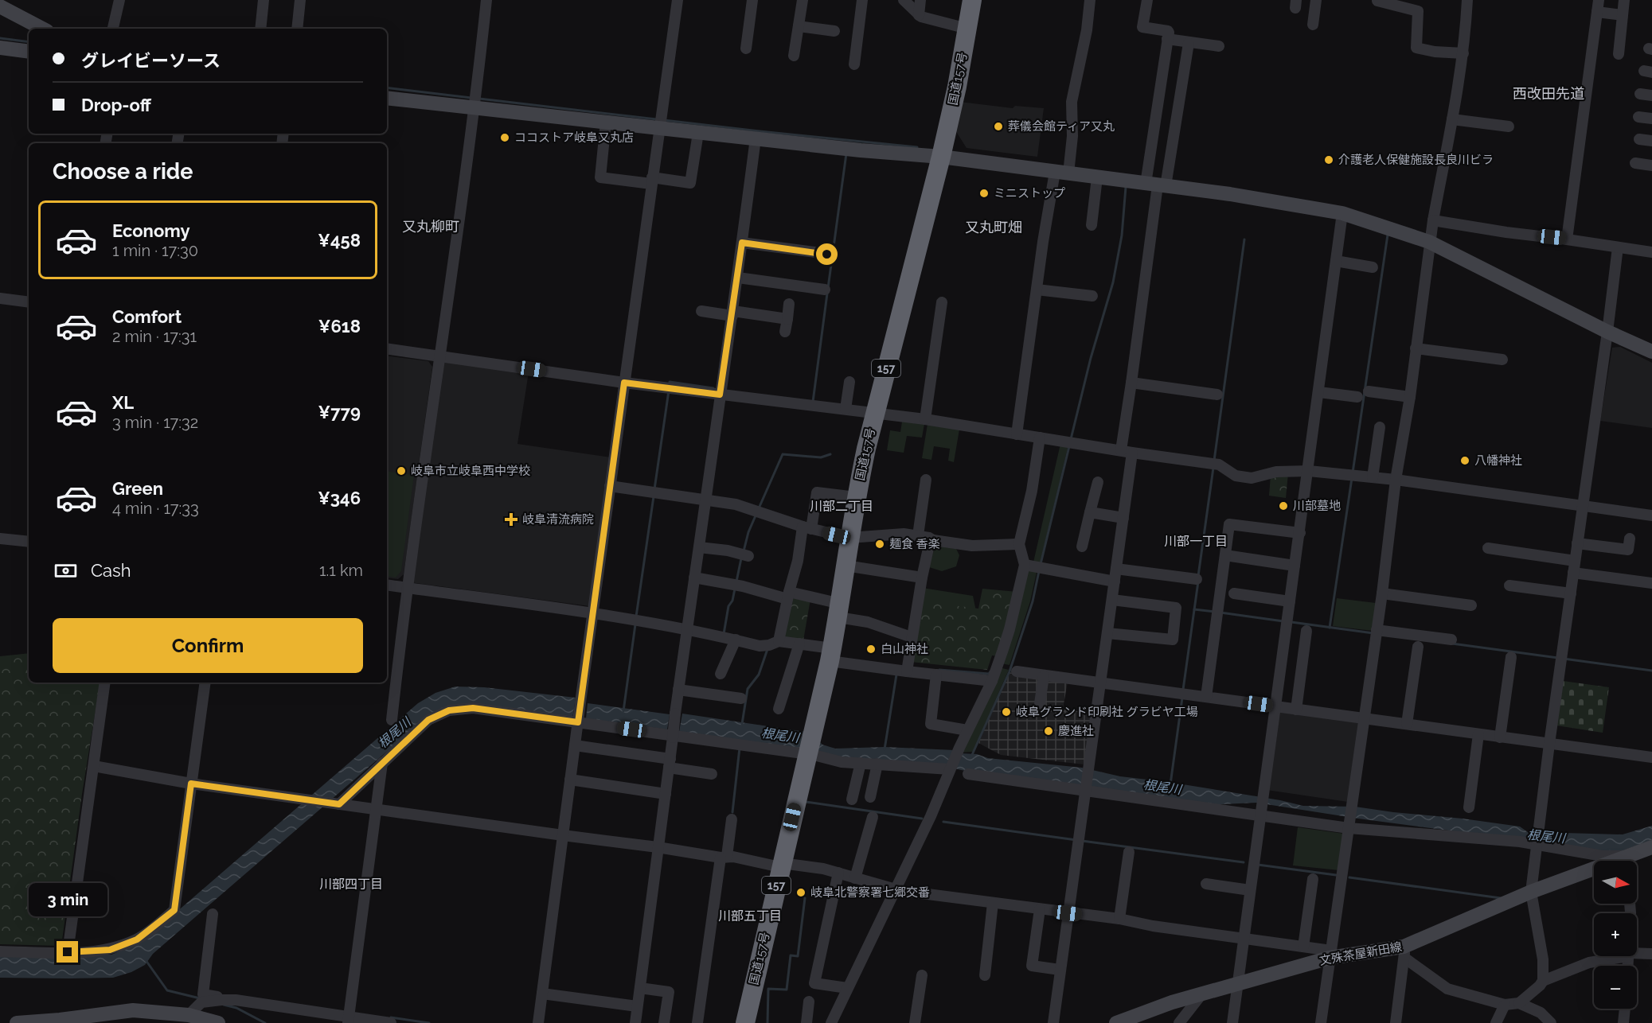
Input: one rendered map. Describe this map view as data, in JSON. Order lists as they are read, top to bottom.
{
  "streets": {
    "highway": ["国道157号", "157"],
    "street": ["文殊茶屋新田線"]
  },
  "districts": [
    "西改田先道",
    "又丸柳町",
    "又丸町畑",
    "川部二丁目",
    "川部一丁目",
    "川部四丁目",
    "川部五丁目"
  ],
  "water": ["根尾川"],
  "places": {
    "other": [
      "葬儀会館ティア又丸",
      "ココストア岐阜又丸店",
      "介護老人保健施設長良川ビラ",
      "ミニストップ",
      "八幡神社",
      "岐阜市立岐阜西中学校",
      "川部墓地",
      "麺食 香楽",
      "白山神社",
      "岐阜グランド印刷社 グラビヤ工場",
      "慶進社",
      "岐阜北警察署七郷交番"
    ],
    "health": ["岐阜清流病院"]
  },
  "north": "right",
  "page": {
    "banner": ["グレイビーソース", "Drop-off"],
    "heading": "Choose a ride",
    "list": [
      {
        "name": "Economy",
        "note": "1 min · 17:30",
        "value": "¥458"
      },
      {
        "name": "Comfort",
        "note": "2 min · 17:31",
        "value": "¥618"
      },
      {
        "name": "XL",
        "note": "3 min · 17:32",
        "value": "¥779"
      },
      {
        "name": "Green",
        "note": "4 min · 17:33",
        "value": "¥346"
      }
    ],
    "pay": ["Cash", "1.1 km"],
    "buttons": "Confirm",
    "map_buttons": ["+", "−"],
    "bubble": "3 min"
  }
}
